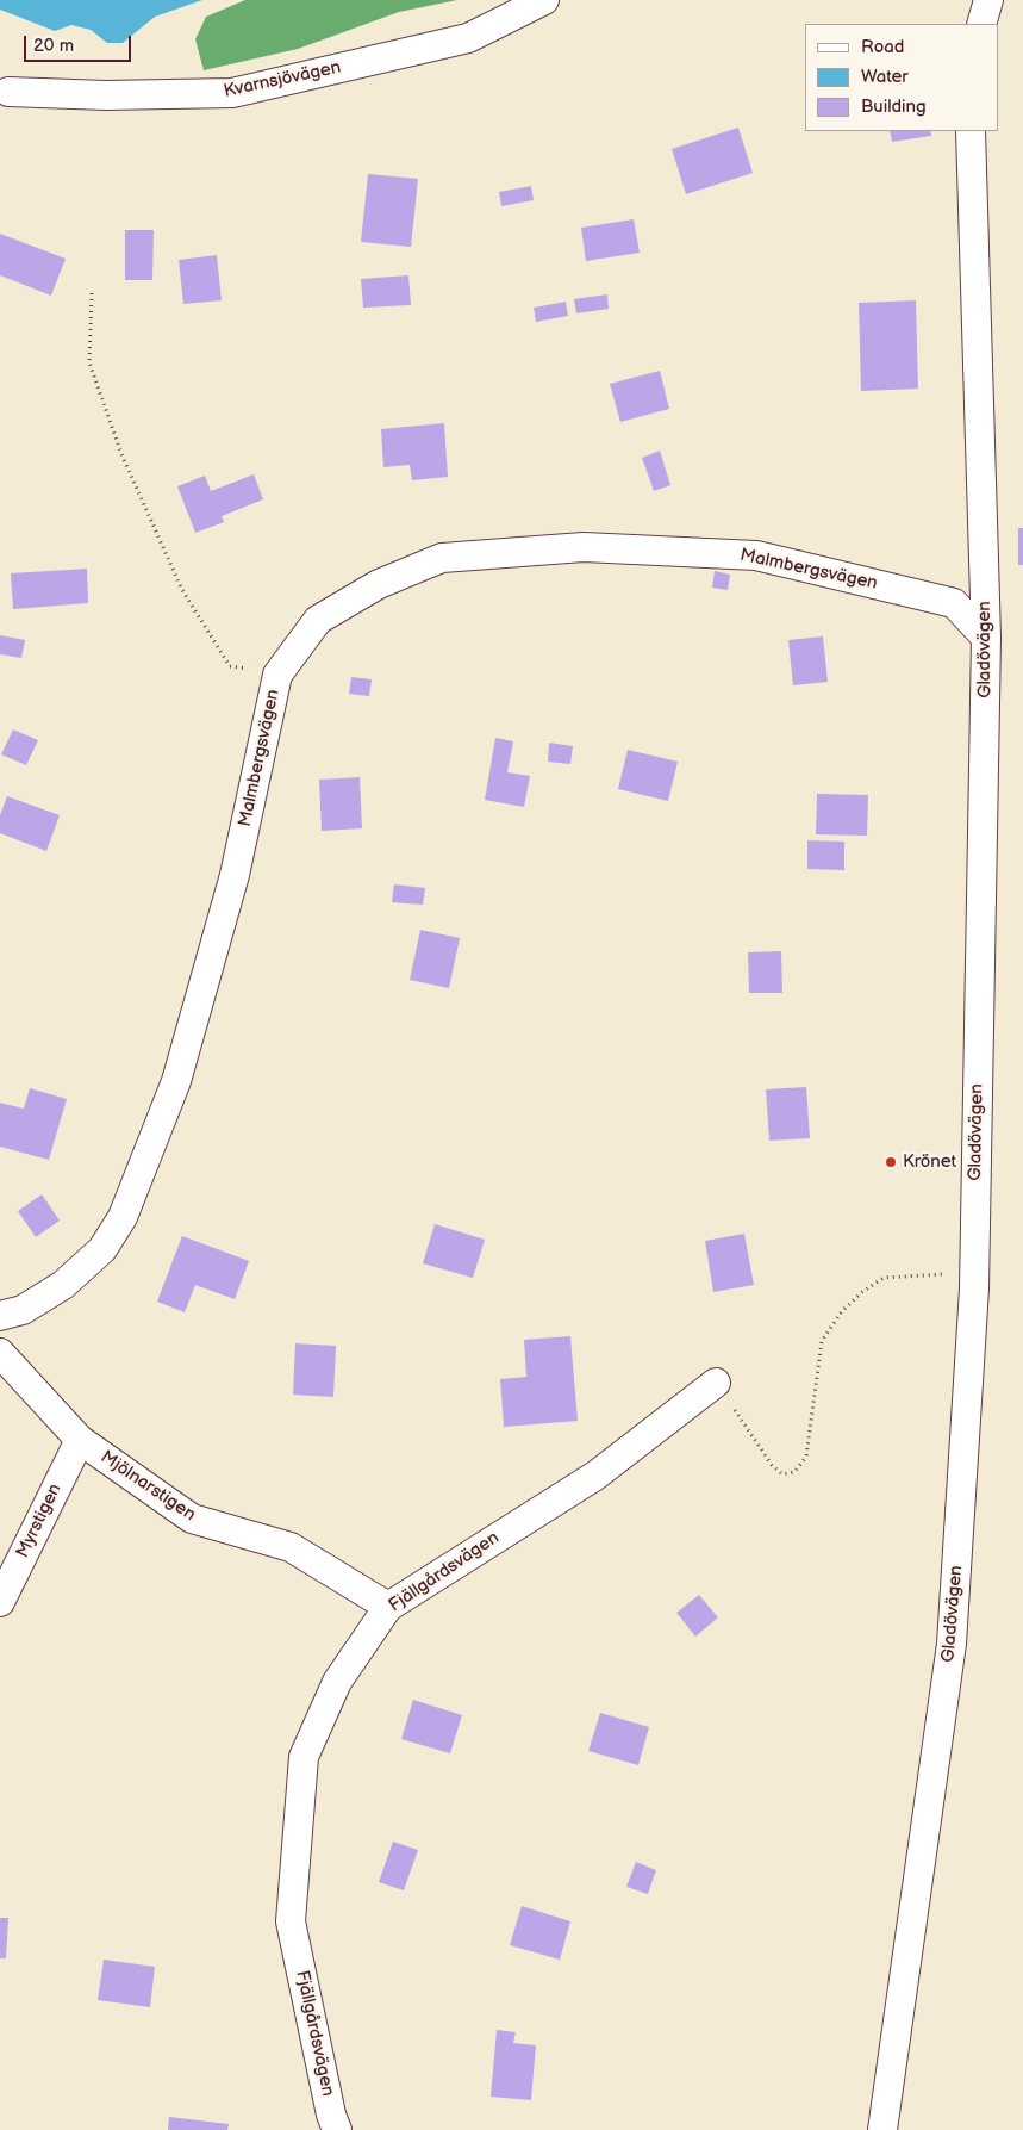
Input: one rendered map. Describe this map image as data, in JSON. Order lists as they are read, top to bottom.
{
  "streets": {
    "street": [
      "Kvarnsjövägen",
      "Malmbergsvägen",
      "Gladövägen",
      "Mjölnarstigen",
      "Myrstigen",
      "Fjällgårdsvägen"
    ]
  },
  "crossings": [
    ["Malmbergsvägen", "Gladövägen"],
    ["Mjölnarstigen", "Myrstigen"],
    ["Mjölnarstigen", "Fjällgårdsvägen"]
  ],
  "places": ["Krönet"],
  "legend": ["Road", "Water", "Building"],
  "scale_bar": "20 m"
}
